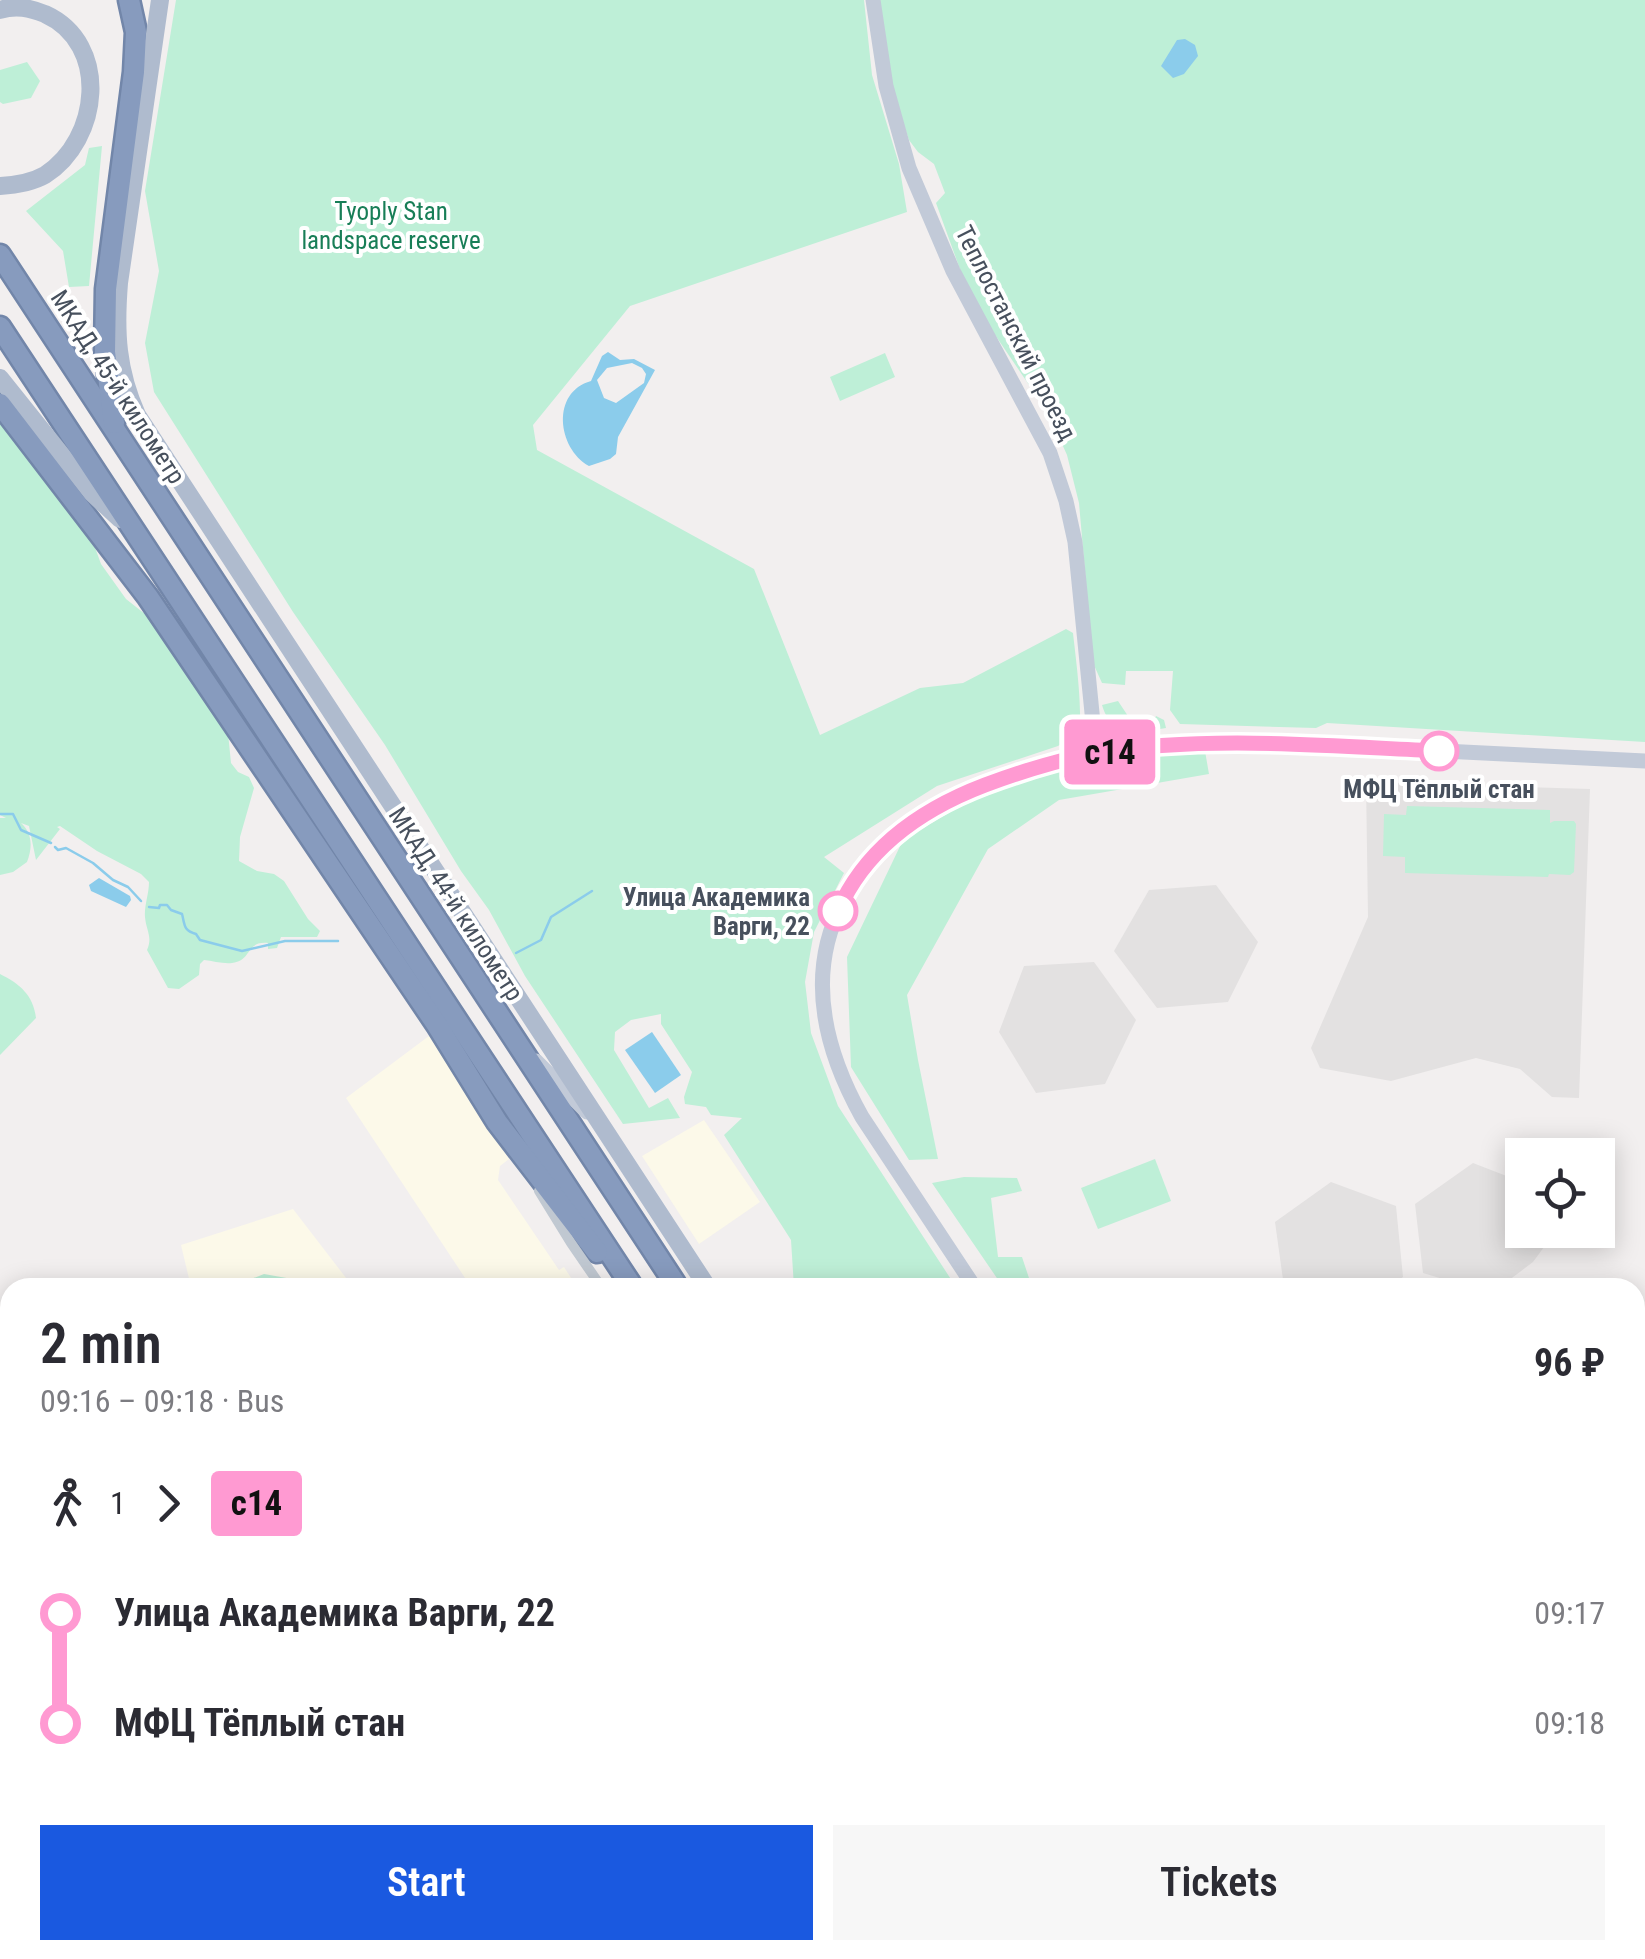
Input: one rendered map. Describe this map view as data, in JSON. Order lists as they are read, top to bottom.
{
  "streets": {
    "highway": ["МКАД, 45-й километр", "МКАД, 44-й километр"],
    "street": ["Теплостанский проезд"]
  },
  "crossings": [
    ["МКАД, 45-й километр", "МКАД, 44-й километр"]
  ],
  "parks": ["Tyoply Stan landspace reserve"],
  "places": ["МФЦ Тёплый стан", "Улица Академика Варги, 22"],
  "lines": ["bus line с14"],
  "page": {
    "on_map": "с14",
    "heading": ["2 min", "09:16 – 09:18 · Bus", "96 ₽"],
    "legs": ["1", "с14"],
    "list": [
      {
        "name": "Улица Академика Варги, 22",
        "value": "09:17"
      },
      {
        "name": "МФЦ Тёплый стан",
        "value": "09:18"
      }
    ],
    "buttons": ["Start", "Tickets"]
  }
}
